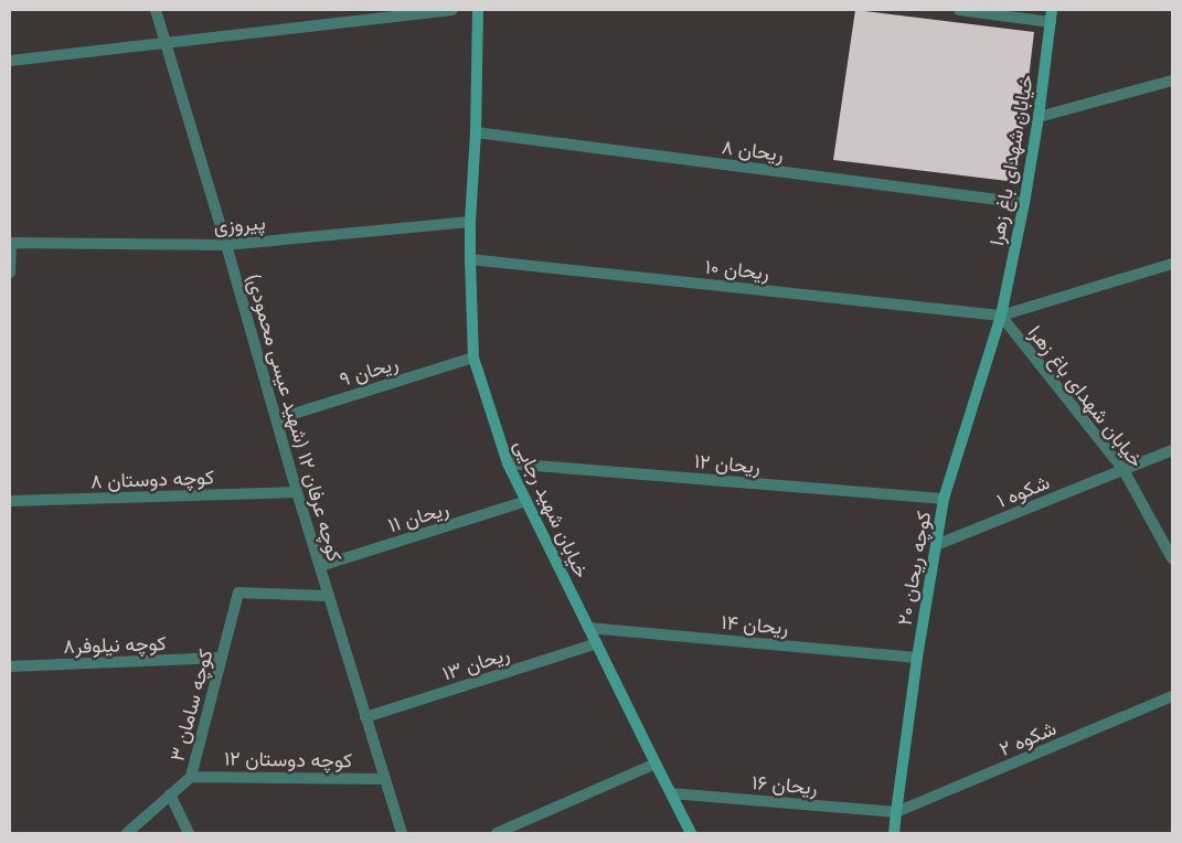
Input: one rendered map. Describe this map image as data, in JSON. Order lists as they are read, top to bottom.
{
  "streets": {
    "street": [
      "ریحان ۸",
      "خیابان شهدای باغ‌ زهرا",
      "پیروزی",
      "ریحان ۱۰",
      "ریحان ۹",
      "خیابان شهدای باغ زهرا",
      "کوچه عرفان ۱۲ (شهید عیسی محمودی)",
      "ریحان ۱۲",
      "کوچه دوستان ۸",
      "شکوه ۱",
      "خیابان شهید رجایی",
      "ریحان ۱۱",
      "کوچه ریحان ۲۰",
      "ریحان ۱۴",
      "کوچه نیلوفر۸",
      "ریحان ۱۳",
      "کوچه سامان ۳",
      "شکوه ۲",
      "کوچه دوستان ۱۲",
      "ریحان ۱۶"
    ]
  },
  "crossings": [
    ["ریحان ۸", "خیابان شهدای باغ‌ زهرا"],
    ["ریحان ۸", "خیابان شهید رجایی"],
    ["خیابان شهدای باغ‌ زهرا", "ریحان ۱۰"],
    ["خیابان شهدای باغ‌ زهرا", "خیابان شهدای باغ زهرا"],
    ["خیابان شهدای باغ‌ زهرا", "کوچه ریحان ۲۰"],
    ["پیروزی", "کوچه عرفان ۱۲ (شهید عیسی محمودی)"],
    ["پیروزی", "خیابان شهید رجایی"],
    ["ریحان ۱۰", "خیابان شهدای باغ زهرا"],
    ["ریحان ۱۰", "خیابان شهید رجایی"],
    ["ریحان ۱۰", "کوچه ریحان ۲۰"],
    ["ریحان ۹", "کوچه عرفان ۱۲ (شهید عیسی محمودی)"],
    ["ریحان ۹", "خیابان شهید رجایی"],
    ["خیابان شهدای باغ زهرا", "شکوه ۱"],
    ["خیابان شهدای باغ زهرا", "کوچه ریحان ۲۰"],
    ["کوچه عرفان ۱۲ (شهید عیسی محمودی)", "کوچه دوستان ۸"],
    ["کوچه عرفان ۱۲ (شهید عیسی محمودی)", "ریحان ۱۱"],
    ["کوچه عرفان ۱۲ (شهید عیسی محمودی)", "ریحان ۱۳"],
    ["کوچه عرفان ۱۲ (شهید عیسی محمودی)", "کوچه سامان ۳"],
    ["کوچه عرفان ۱۲ (شهید عیسی محمودی)", "کوچه دوستان ۱۲"],
    ["ریحان ۱۲", "خیابان شهید رجایی"],
    ["ریحان ۱۲", "کوچه ریحان ۲۰"],
    ["شکوه ۱", "کوچه ریحان ۲۰"],
    ["خیابان شهید رجایی", "ریحان ۱۱"],
    ["خیابان شهید رجایی", "ریحان ۱۴"],
    ["خیابان شهید رجایی", "ریحان ۱۳"],
    ["خیابان شهید رجایی", "ریحان ۱۶"],
    ["کوچه ریحان ۲۰", "ریحان ۱۴"],
    ["کوچه ریحان ۲۰", "شکوه ۲"],
    ["کوچه ریحان ۲۰", "ریحان ۱۶"],
    ["کوچه نیلوفر۸", "کوچه سامان ۳"],
    ["کوچه سامان ۳", "کوچه دوستان ۱۲"],
    ["شکوه ۲", "ریحان ۱۶"]
  ]
}
